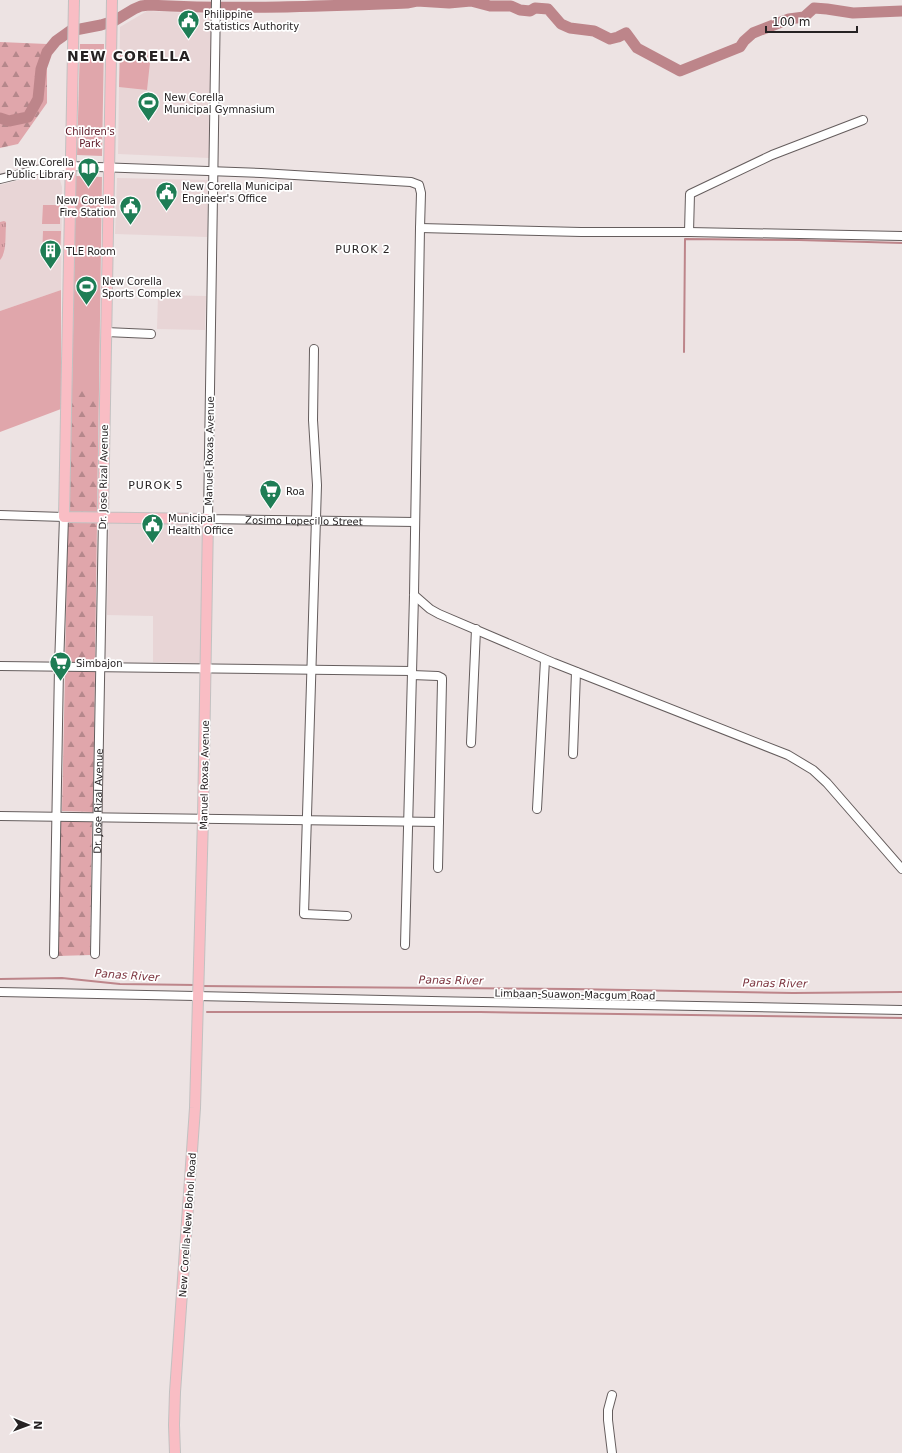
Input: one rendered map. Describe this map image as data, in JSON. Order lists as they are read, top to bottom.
{
  "streets": {
    "main road": [
      "Manuel Roxas Avenue",
      "Dr. Jose Rizal Avenue",
      "Zosimo Lopecillo Street",
      "New Corella-New Bohol Road"
    ],
    "street": ["Limbaan-Suawon-Macgum Road"]
  },
  "crossings": [
    ["Manuel Roxas Avenue", "Zosimo Lopecillo Street"],
    ["Manuel Roxas Avenue", "Limbaan-Suawon-Macgum Road"],
    ["Manuel Roxas Avenue", "New Corella-New Bohol Road"],
    ["Dr. Jose Rizal Avenue", "Zosimo Lopecillo Street"],
    ["Limbaan-Suawon-Macgum Road", "New Corella-New Bohol Road"]
  ],
  "districts": ["NEW CORELLA", "PUROK 2", "PUROK 5"],
  "water": ["Panas River"],
  "parks": ["Children's Park"],
  "places": {
    "public building": [
      "Philippine Statistics Authority",
      "New Corella Municipal Engineer's Office",
      "New Corella Fire Station",
      "Municipal Health Office"
    ],
    "sports": ["New Corella Municipal Gymnasium", "New Corella Sports Complex"],
    "library": ["New Corella Public Library"],
    "building": ["TLE Room"],
    "supermarket": ["Roa", "Simbajon"]
  },
  "scale_bar": "100 m",
  "north": "right"
}
